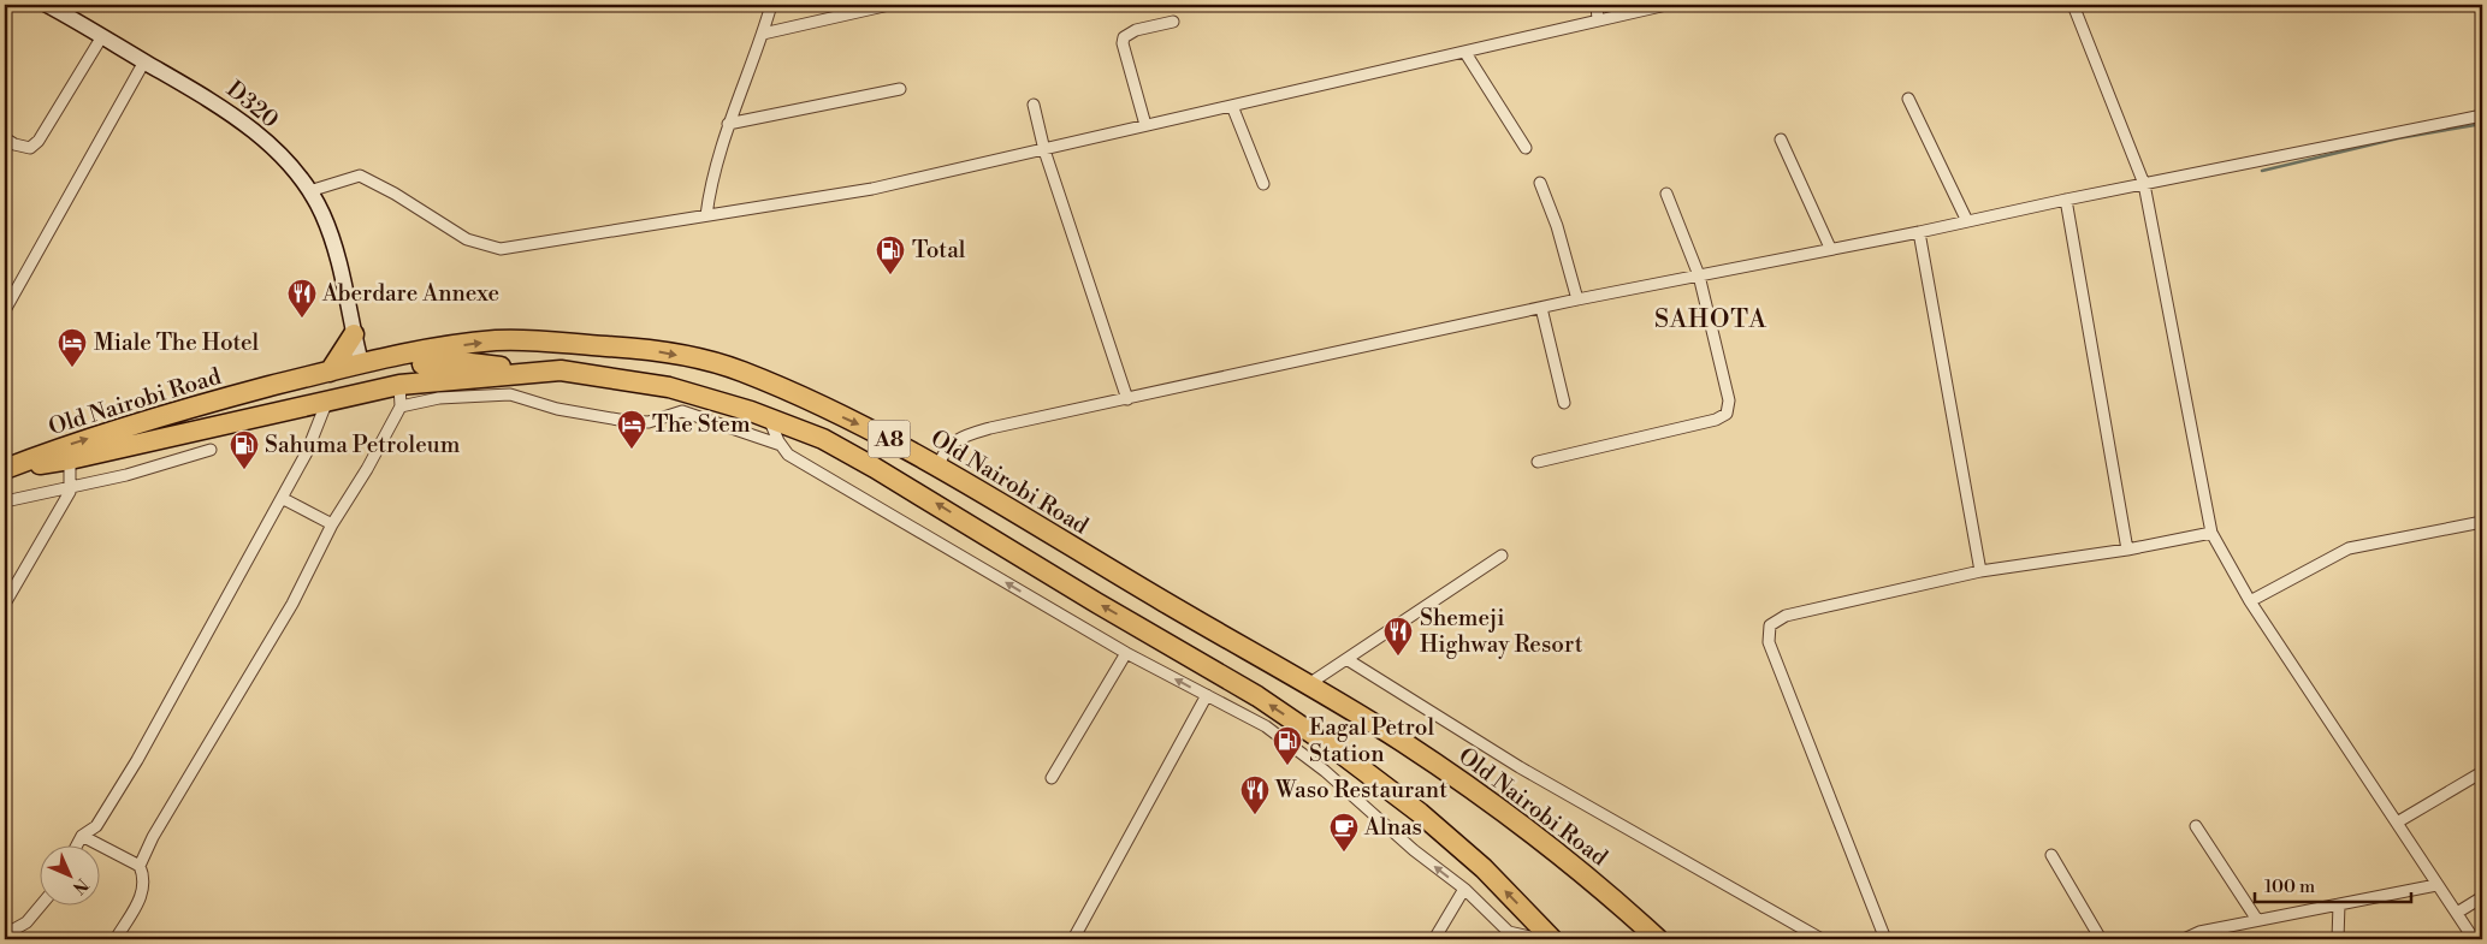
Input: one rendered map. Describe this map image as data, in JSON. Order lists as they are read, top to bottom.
{
  "streets": {
    "highway": ["Old Nairobi Road", "A8"],
    "street": ["D320"]
  },
  "crossings": [
    ["D320", "Old Nairobi Road"]
  ],
  "districts": ["SAHOTA"],
  "places": {
    "fuel station": ["Total", "Sahuma Petroleum", "Eagal Petrol Station"],
    "restaurant": ["Aberdare Annexe", "Shemeji Highway Resort", "Waso Restaurant"],
    "hotel": ["Miale The Hotel", "The Stem"],
    "cafe": ["Alnas"]
  },
  "scale_bar": "100 m",
  "north": "bottom right"
}
